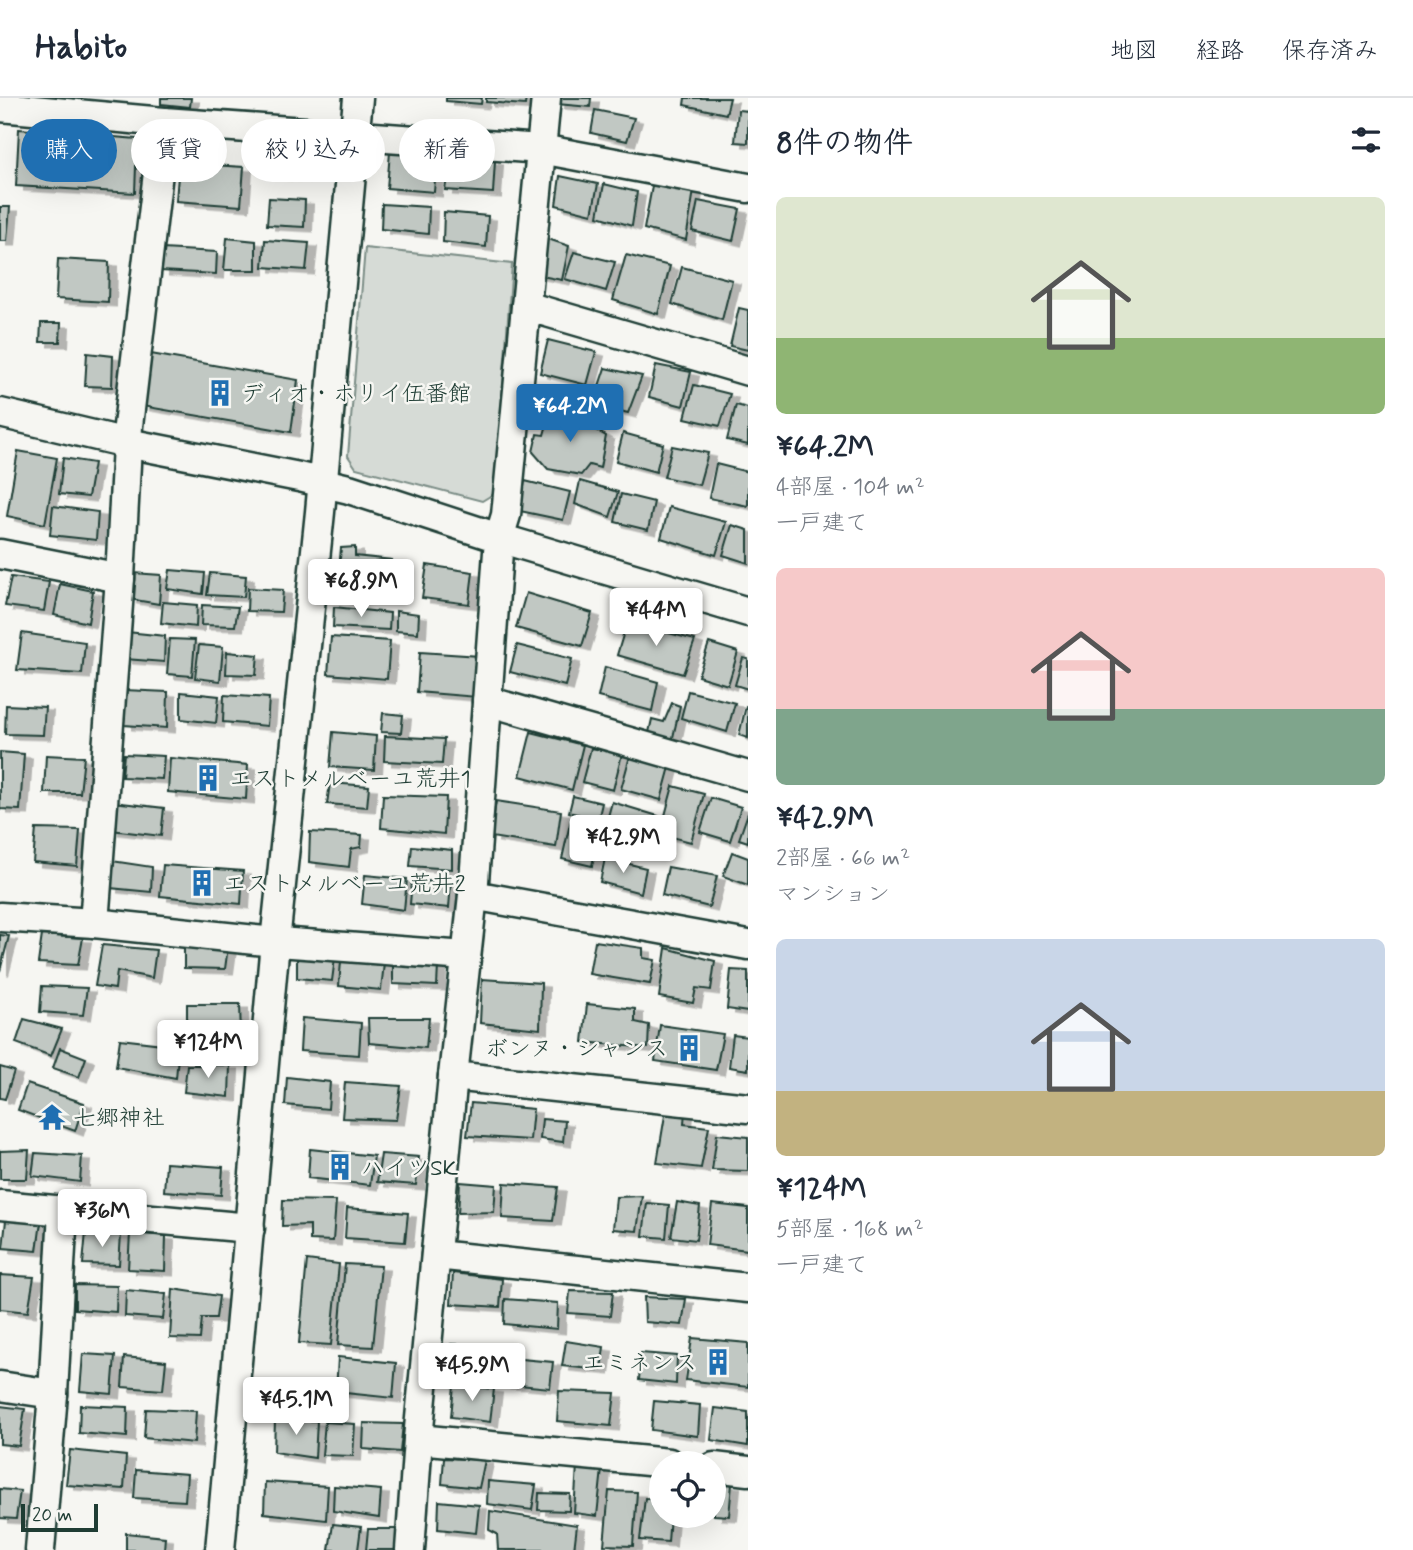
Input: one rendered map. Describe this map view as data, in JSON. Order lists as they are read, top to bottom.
{
  "places": {
    "building": [
      "ディオ・ホリイ伍番館",
      "エストメルベーユ荒井1",
      "エストメルベーユ荒井2",
      "ボンヌ・シャンス",
      "ハイツSK",
      "エミネンス"
    ],
    "temple": ["七郷神社"]
  },
  "scale_bar": "20 m",
  "page": {
    "header": "Habito",
    "nav": ["地図", "経路", "保存済み"],
    "heading": "8件の物件",
    "chip": [
      "購入",
      "賃貸",
      "絞り込み",
      "新着"
    ],
    "list": [
      {
        "name": "¥64.2M",
        "note": "4部屋 · 104 m² · 一戸建て"
      },
      {
        "name": "¥42.9M",
        "note": "2部屋 · 66 m² · マンション"
      },
      {
        "name": "¥124M",
        "note": "5部屋 · 168 m² · 一戸建て"
      }
    ],
    "price": [
      "¥64.2M",
      "¥68.9M",
      "¥44M",
      "¥42.9M",
      "¥124M",
      "¥36M",
      "¥45.9M",
      "¥45.1M"
    ],
    "scale": "20 m"
  }
}
